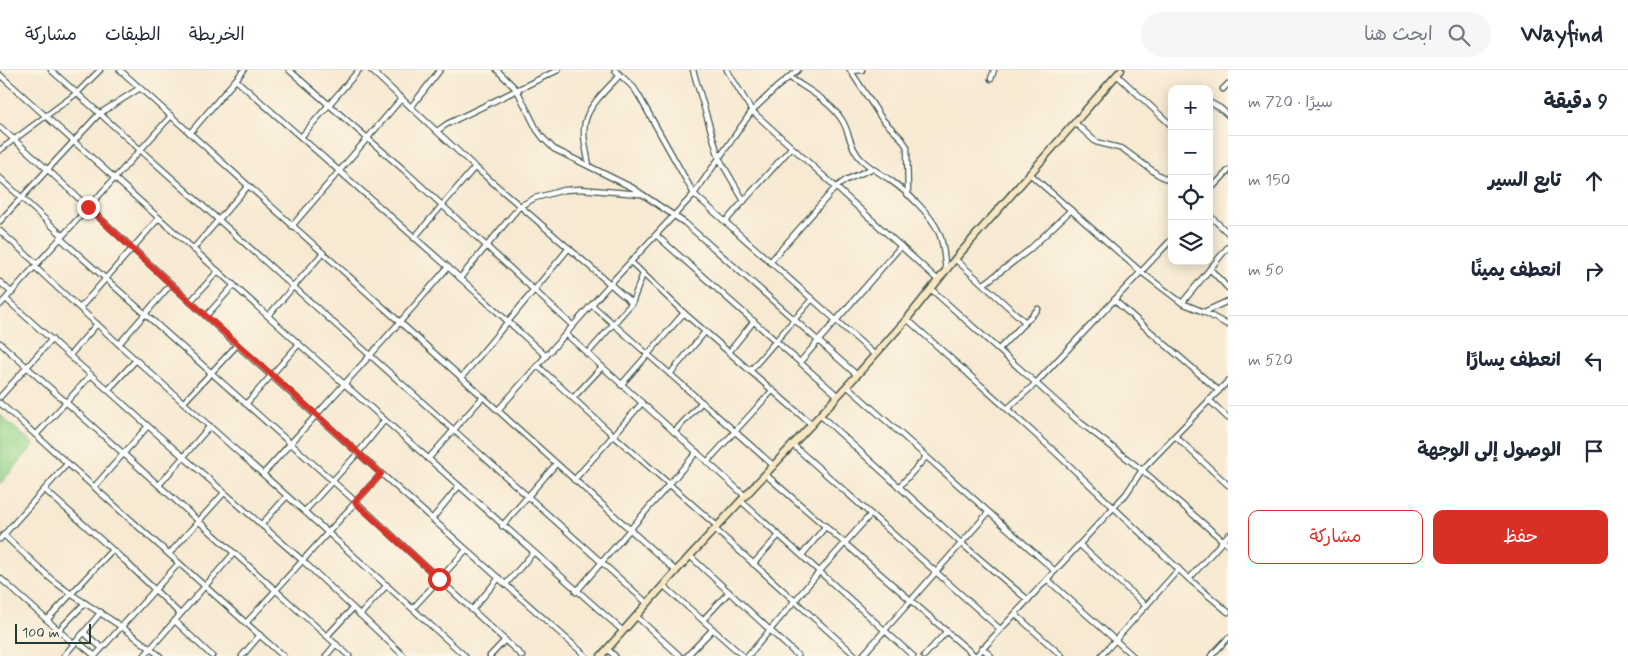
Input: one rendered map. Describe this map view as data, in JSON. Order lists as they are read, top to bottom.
{
  "scale_bar": "100 m",
  "page": {
    "header": "Wayfind",
    "search": "ابحث هنا",
    "nav": ["الخريطة", "الطبقات", "مشاركة"],
    "heading": ["9 دقيقة", "سيرًا · 720 m"],
    "map_buttons": ["+", "−"],
    "list": [
      ["تابع السير", "150 m"],
      ["انعطف يمينًا", "50 m"],
      ["انعطف يسارًا", "520 m"],
      "الوصول إلى الوجهة"
    ],
    "buttons": ["حفظ", "مشاركة"],
    "scale": "100 m"
  }
}
